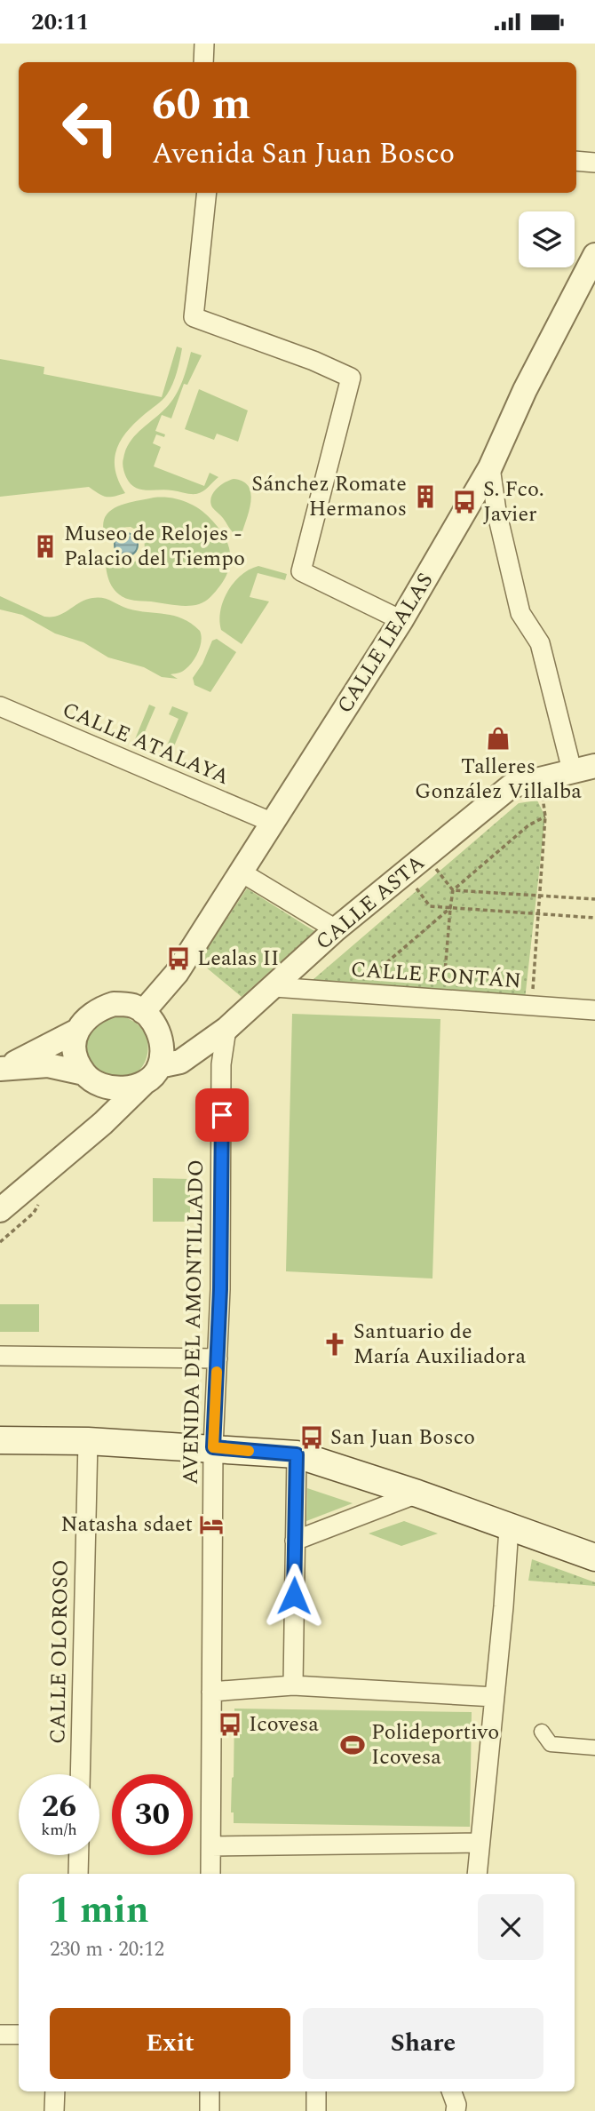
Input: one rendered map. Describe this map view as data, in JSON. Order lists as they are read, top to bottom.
{
  "streets": {
    "street": [
      "CALLE LEALAS",
      "CALLE ATALAYA",
      "CALLE ASTA",
      "CALLE FONTÁN",
      "AVENIDA DEL AMONTILLADO",
      "CALLE OLOROSO"
    ]
  },
  "crossings": [
    ["CALLE LEALAS", "CALLE ATALAYA"],
    ["CALLE LEALAS", "CALLE ASTA"],
    ["CALLE ASTA", "CALLE FONTÁN"],
    ["CALLE ASTA", "AVENIDA DEL AMONTILLADO"]
  ],
  "places": {
    "building": ["Sánchez Romate Hermanos", "Museo de Relojes - Palacio del Tiempo"],
    "bus stop": [
      "S. Fco. Javier",
      "Lealas II",
      "San Juan Bosco",
      "Icovesa"
    ],
    "shop": ["Talleres González Villalba"],
    "church": ["Santuario de María Auxiliadora"],
    "hotel": ["Natasha sdaet"],
    "sports": ["Polideportivo Icovesa"]
  },
  "page": {
    "status": "20:11",
    "turn": ["60 m", "Avenida San Juan Bosco"],
    "speed": "26 km/h",
    "limit": "30",
    "heading": ["1 min", "230 m · 20:12"],
    "buttons": ["Exit", "Share"]
  }
}
